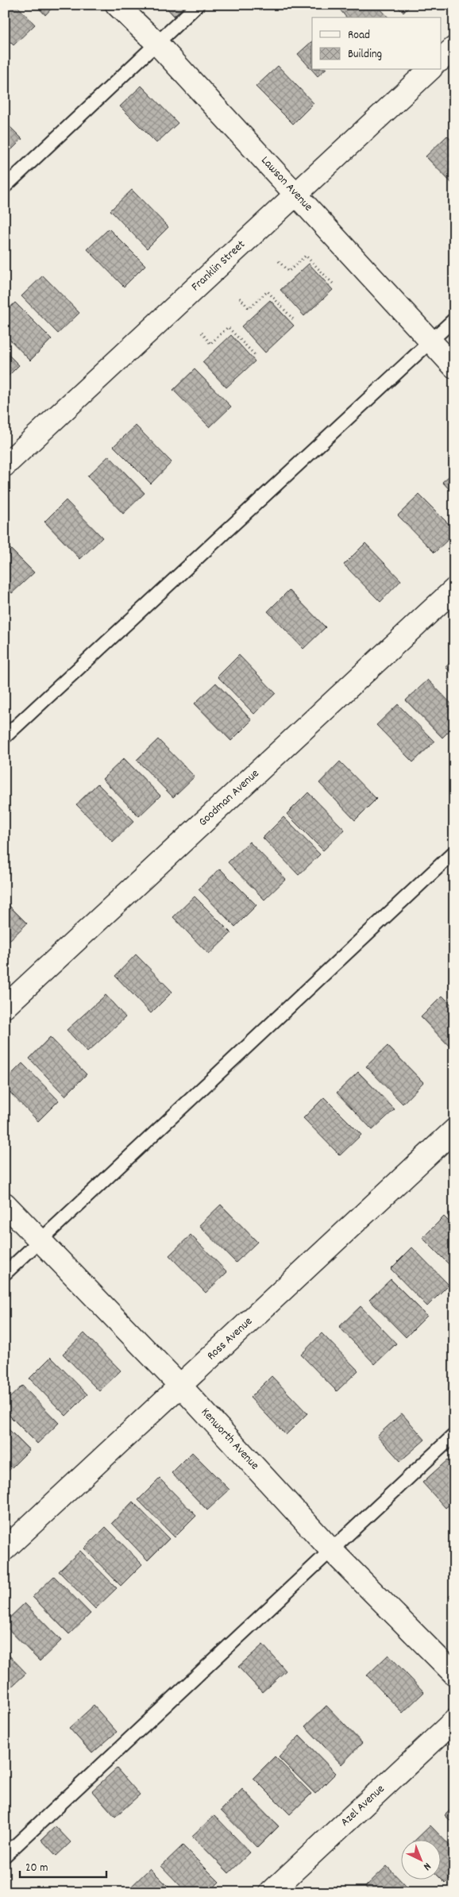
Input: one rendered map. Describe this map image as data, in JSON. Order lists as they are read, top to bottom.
{
  "streets": {
    "street": [
      "Lawson Avenue",
      "Franklin Street",
      "Goodman Avenue",
      "Ross Avenue",
      "Kenworth Avenue",
      "Azel Avenue"
    ]
  },
  "crossings": [
    ["Lawson Avenue", "Franklin Street"],
    ["Ross Avenue", "Kenworth Avenue"]
  ],
  "legend": ["Road", "Building"],
  "scale_bar": "20 m",
  "north": "bottom right"
}
